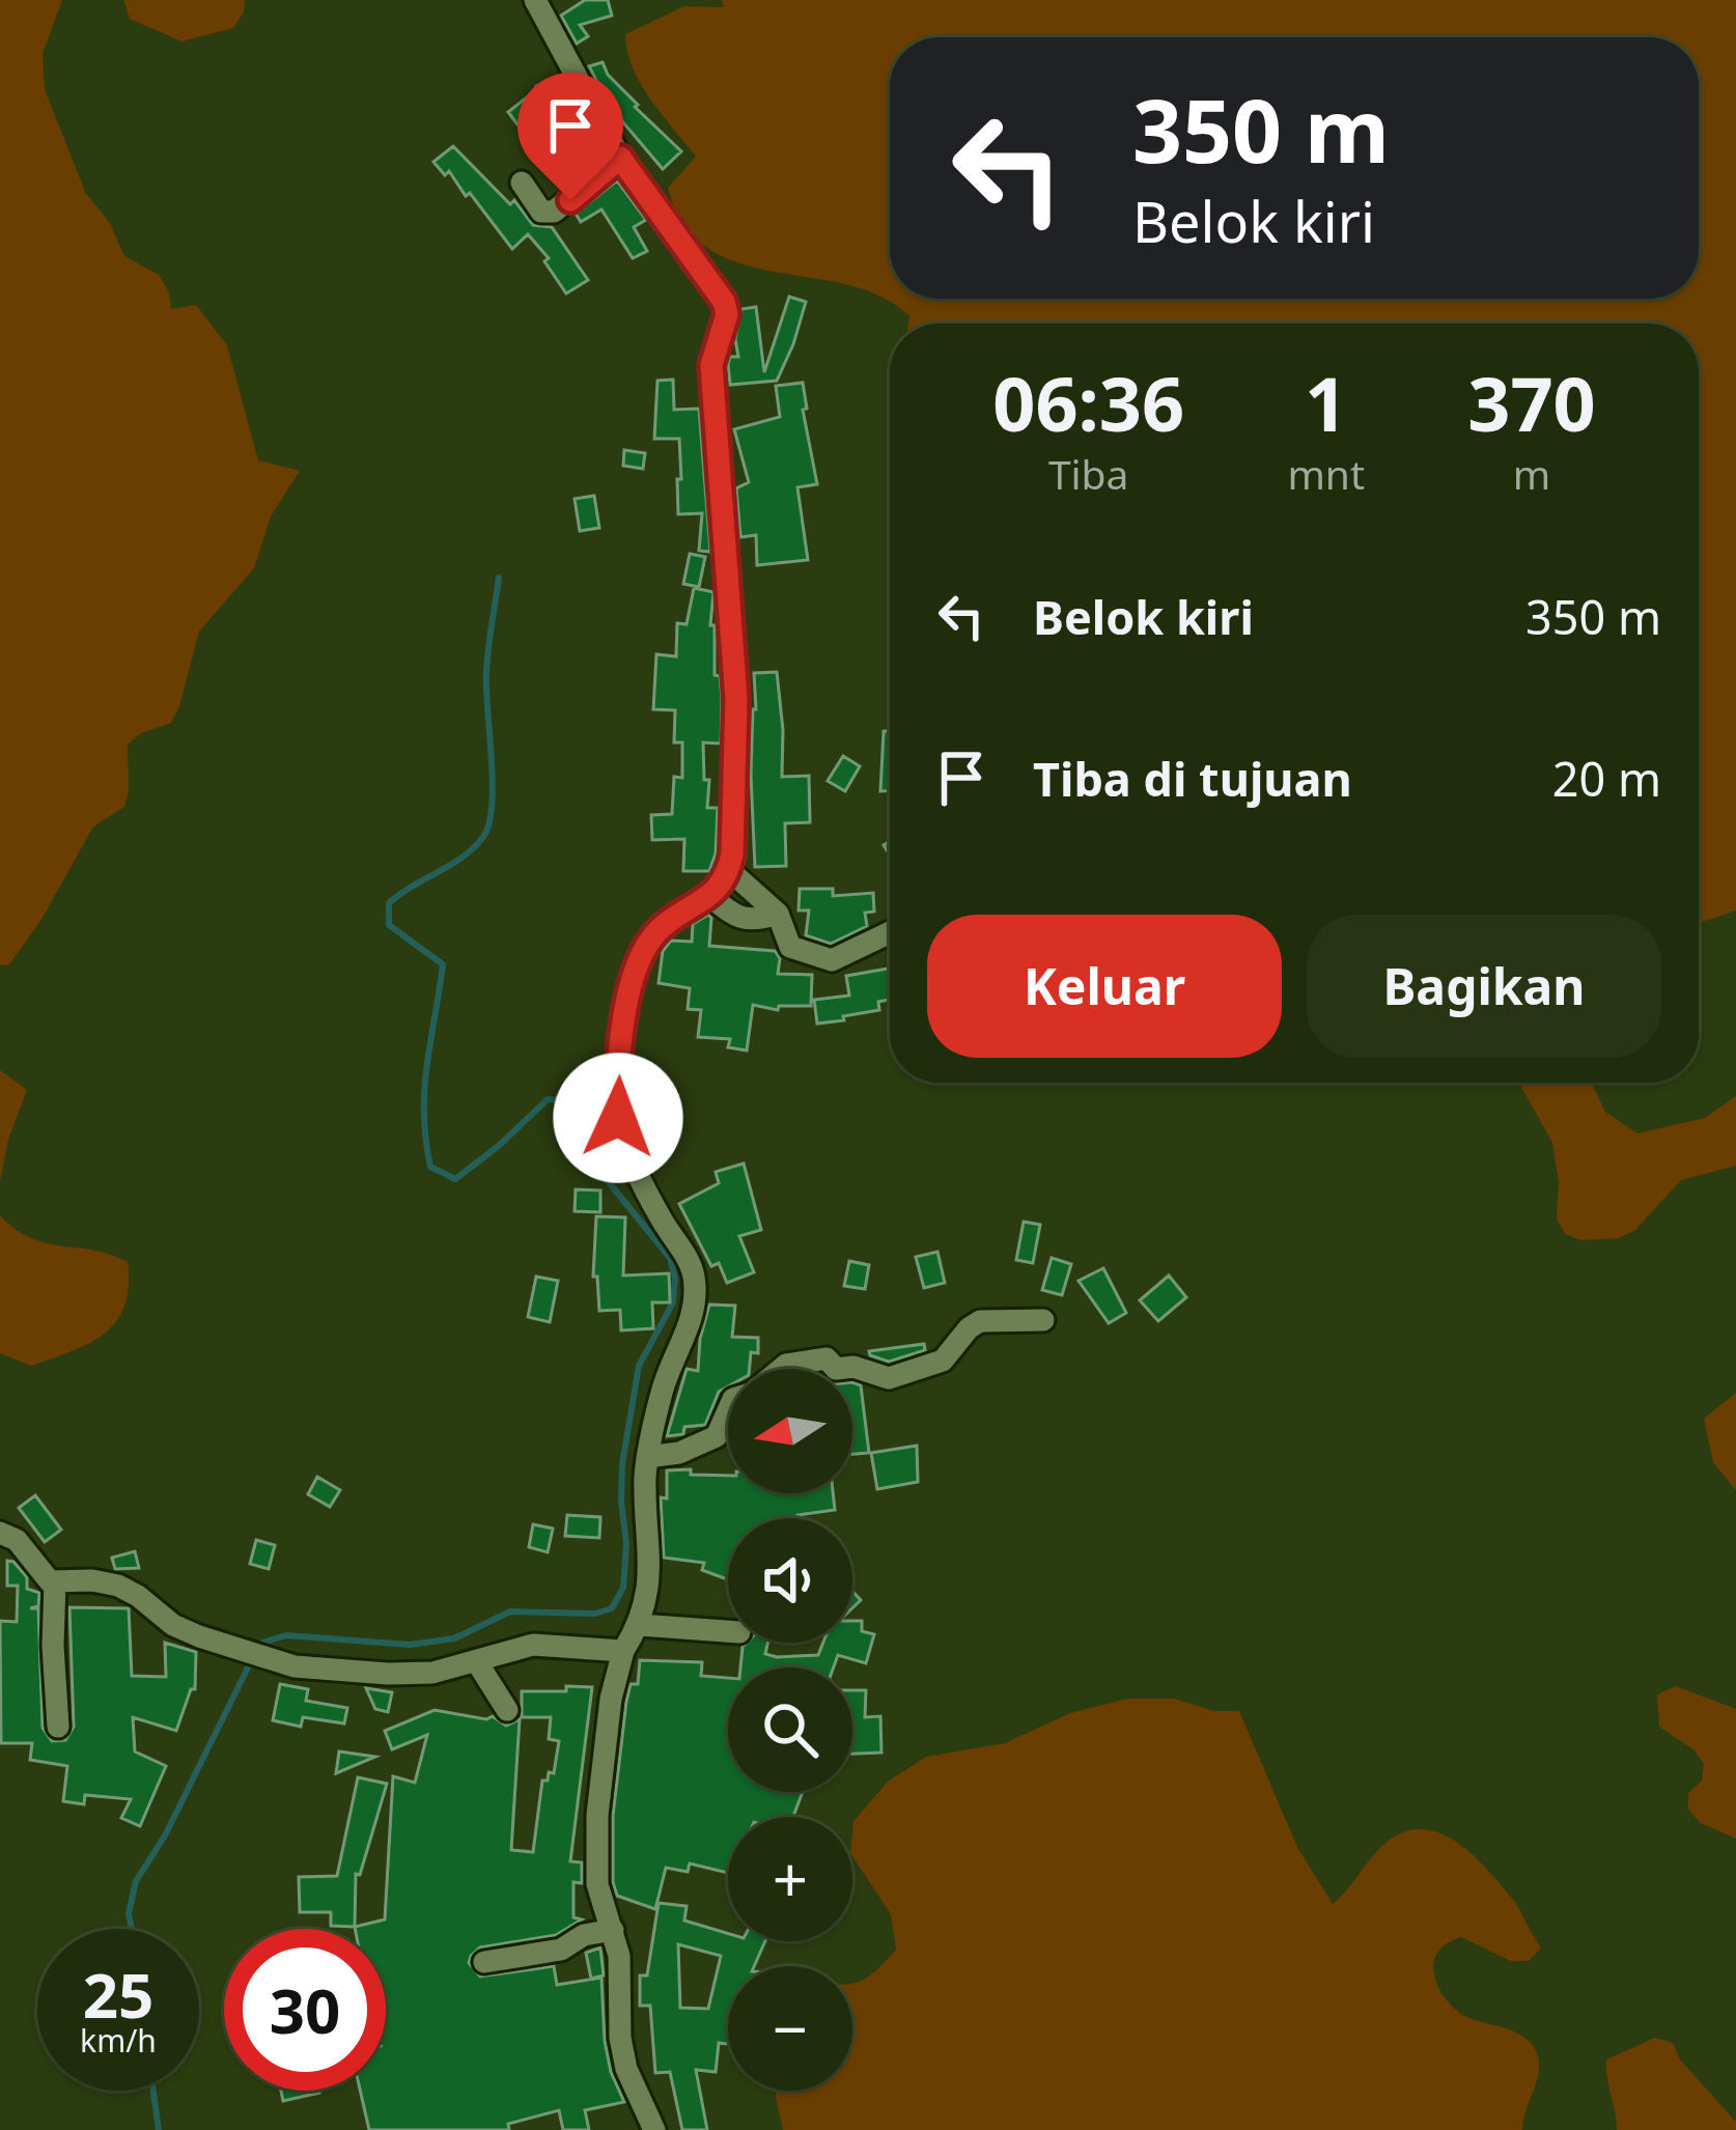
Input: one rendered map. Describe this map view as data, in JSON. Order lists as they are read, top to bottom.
{
  "north": "left",
  "page": {
    "turn": ["350 m", "Belok kiri"],
    "eta": [
      "06:36",
      "Tiba",
      "1",
      "mnt",
      "370",
      "m"
    ],
    "list": [
      {
        "name": "Belok kiri",
        "value": "350 m"
      },
      {
        "name": "Tiba di tujuan",
        "value": "20 m"
      }
    ],
    "buttons": ["Keluar", "Bagikan"],
    "map_buttons": ["+", "−"],
    "speed": "25 km/h",
    "limit": "30"
  }
}
